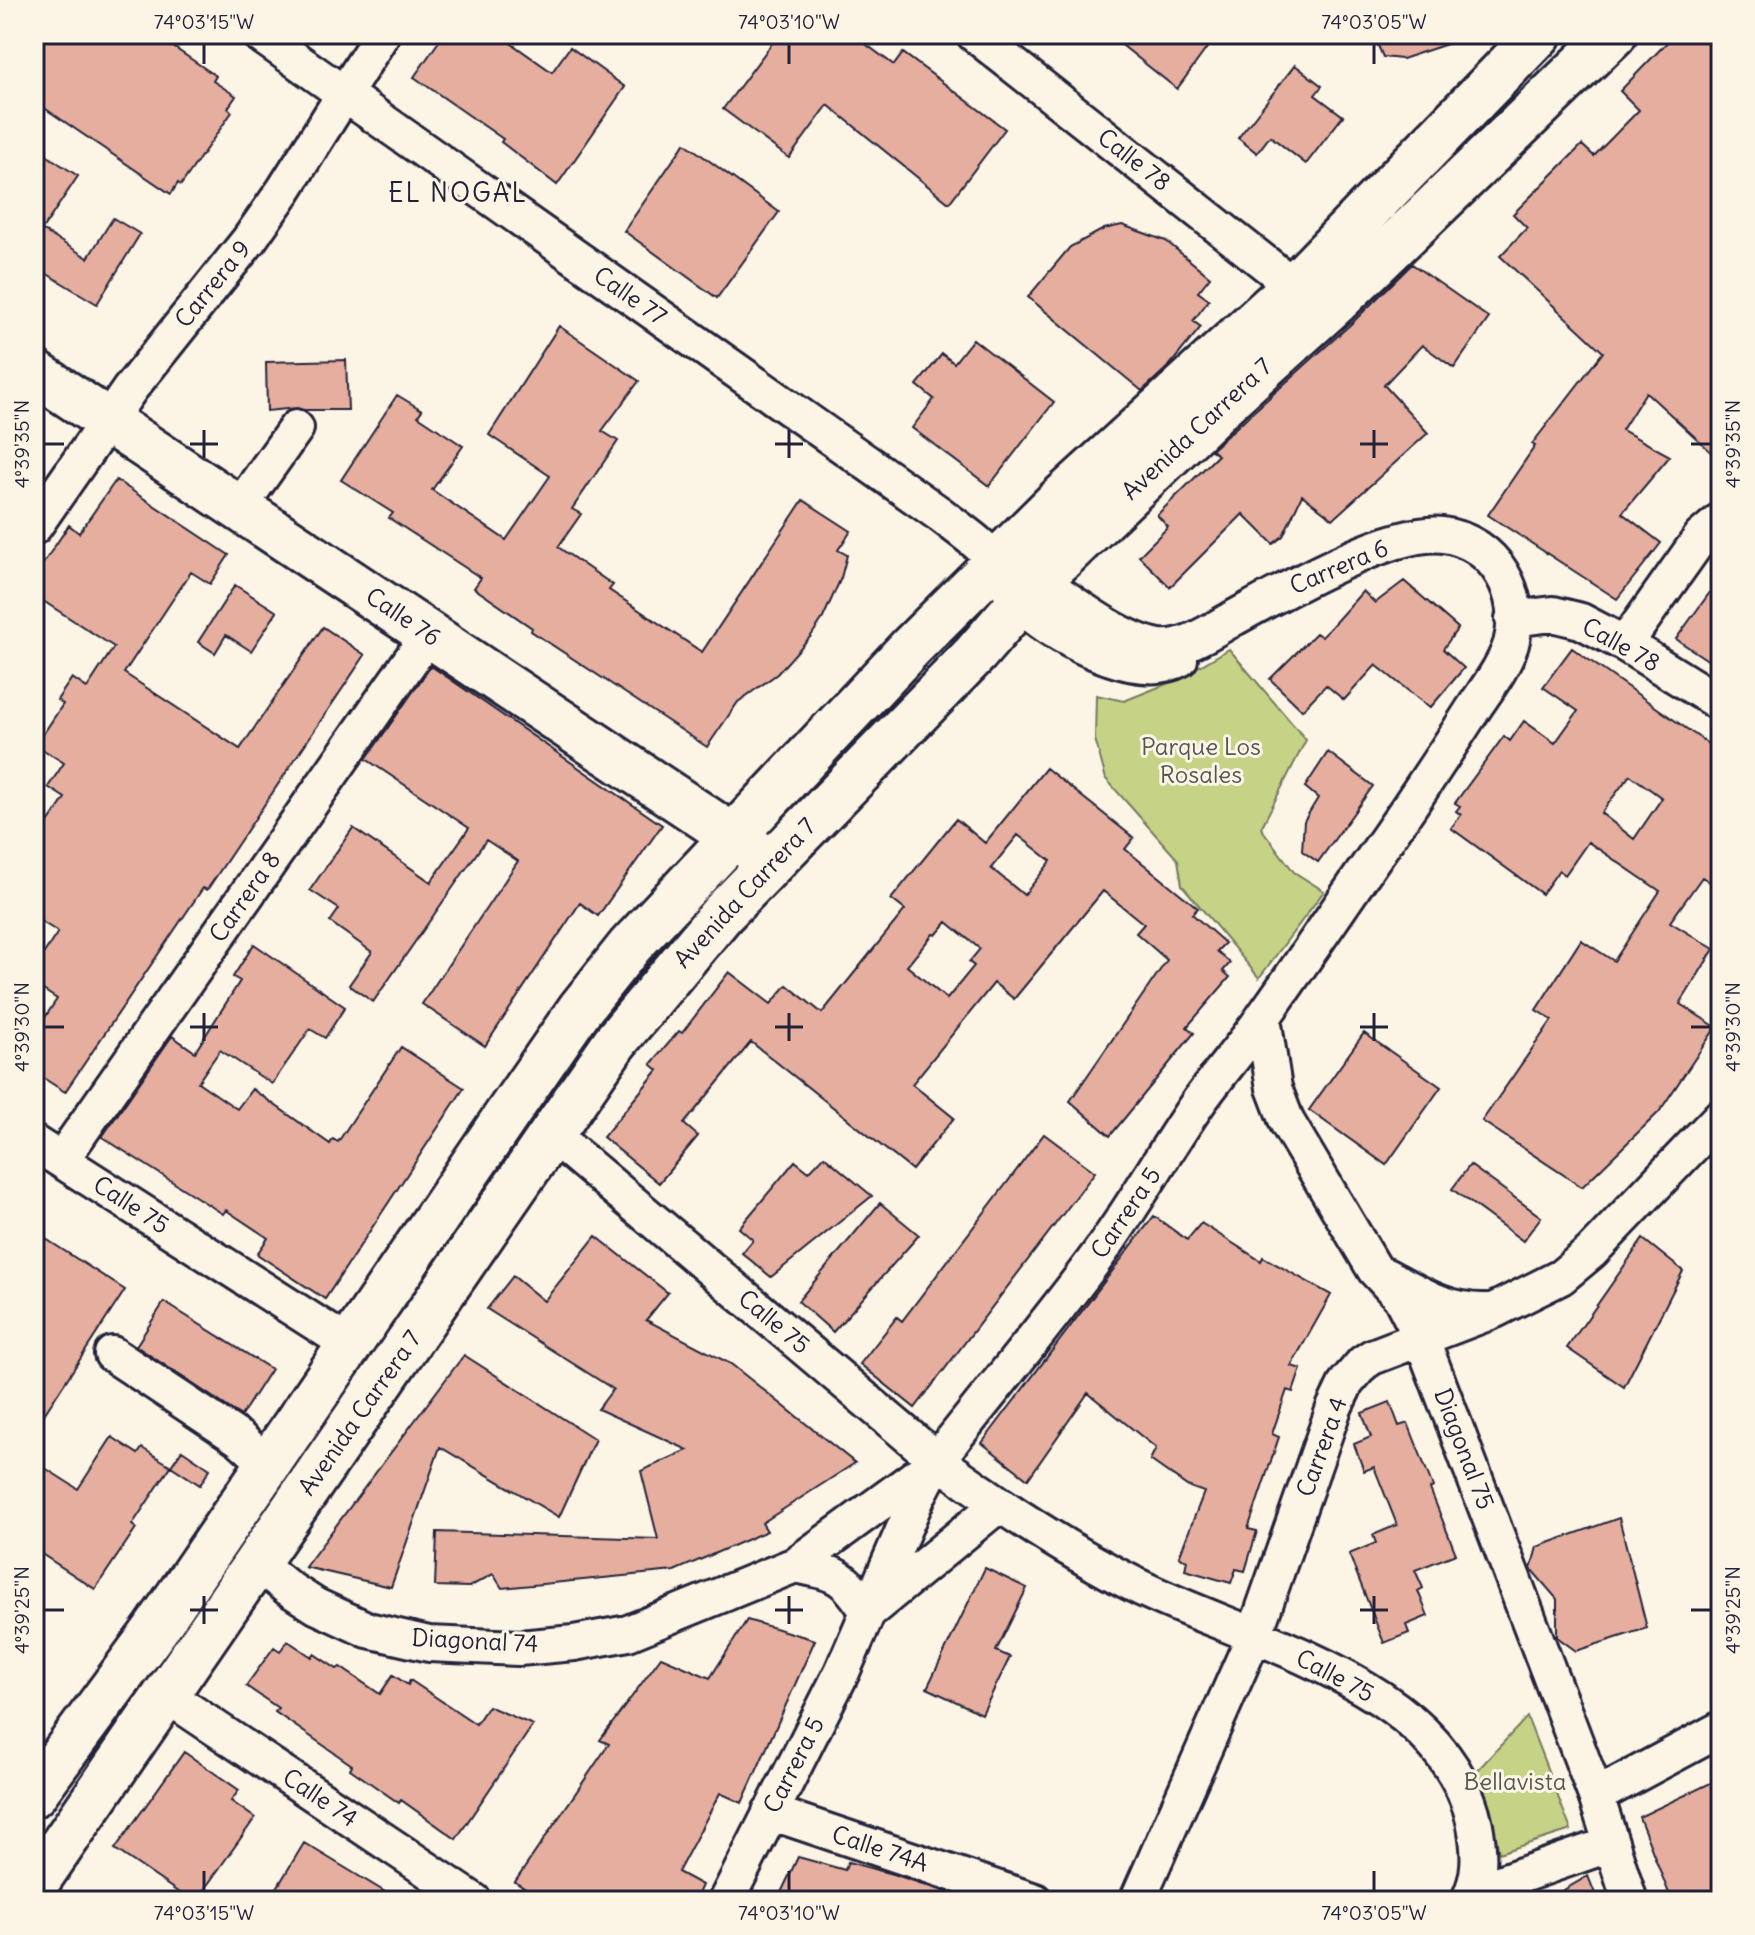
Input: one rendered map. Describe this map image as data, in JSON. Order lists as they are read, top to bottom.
{
  "streets": {
    "main road": ["Avenida Carrera 7", "Calle 76"],
    "street": [
      "Calle 78",
      "Carrera 9",
      "Calle 77",
      "Carrera 6",
      "Carrera 8",
      "Calle 75",
      "Carrera 5",
      "Carrera 4",
      "Diagonal 75",
      "Diagonal 74",
      "Calle 74",
      "Calle 74A"
    ]
  },
  "crossings": [
    ["Calle 78", "Avenida Carrera 7"],
    ["Calle 78", "Carrera 5"],
    ["Carrera 9", "Calle 77"],
    ["Carrera 9", "Calle 76"],
    ["Calle 77", "Avenida Carrera 7"],
    ["Calle 77", "Carrera 6"],
    ["Avenida Carrera 7", "Calle 76"],
    ["Avenida Carrera 7", "Calle 75"],
    ["Avenida Carrera 7", "Diagonal 74"],
    ["Avenida Carrera 7", "Calle 74"],
    ["Carrera 6", "Carrera 5"],
    ["Calle 76", "Carrera 8"],
    ["Carrera 8", "Calle 75"],
    ["Calle 75", "Carrera 5"],
    ["Calle 75", "Carrera 4"],
    ["Calle 75", "Diagonal 75"],
    ["Calle 75", "Diagonal 74"],
    ["Carrera 5", "Diagonal 75"],
    ["Carrera 5", "Diagonal 74"],
    ["Carrera 5", "Calle 74A"],
    ["Carrera 4", "Diagonal 75"]
  ],
  "districts": ["EL NOGAL"],
  "parks": ["Parque Los Rosales", "Bellavista"],
  "coordinates": [
    "74°03'15\"W",
    "74°03'10\"W",
    "74°03'05\"W",
    "4°39'35\"N",
    "4°39'30\"N",
    "4°39'25\"N"
  ]
}
